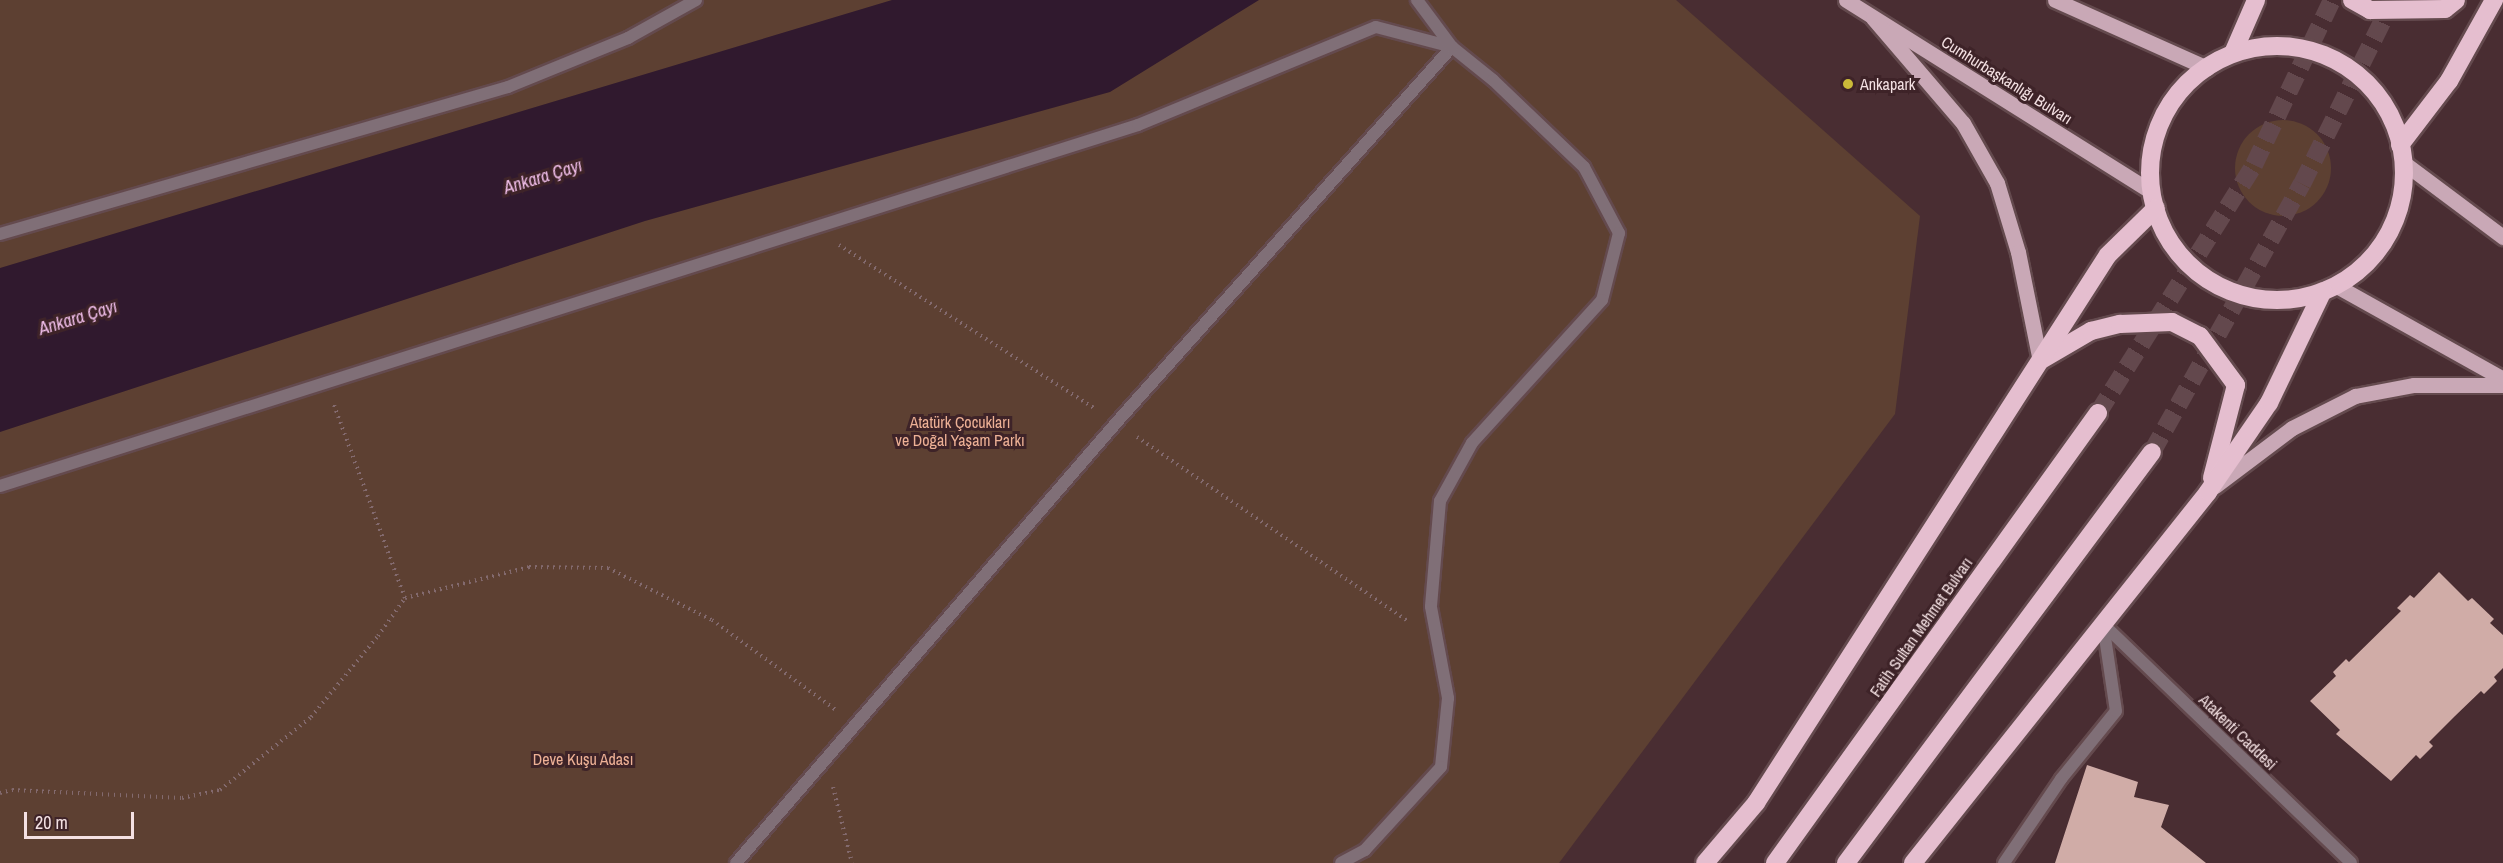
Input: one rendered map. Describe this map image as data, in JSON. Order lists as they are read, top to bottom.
{
  "streets": {
    "highway": ["Fatih Sultan Mehmet Bulvarı"],
    "main road": ["Cumhurbaşkanlığı Bulvarı"],
    "street": ["Atakenti Caddesi"]
  },
  "water": ["Ankara Çayı"],
  "parks": ["Atatürk Çocukları ve Doğal Yaşam Parkı", "Deve Kuşu Adası"],
  "places": ["Ankapark"],
  "scale_bar": "20 m"
}
